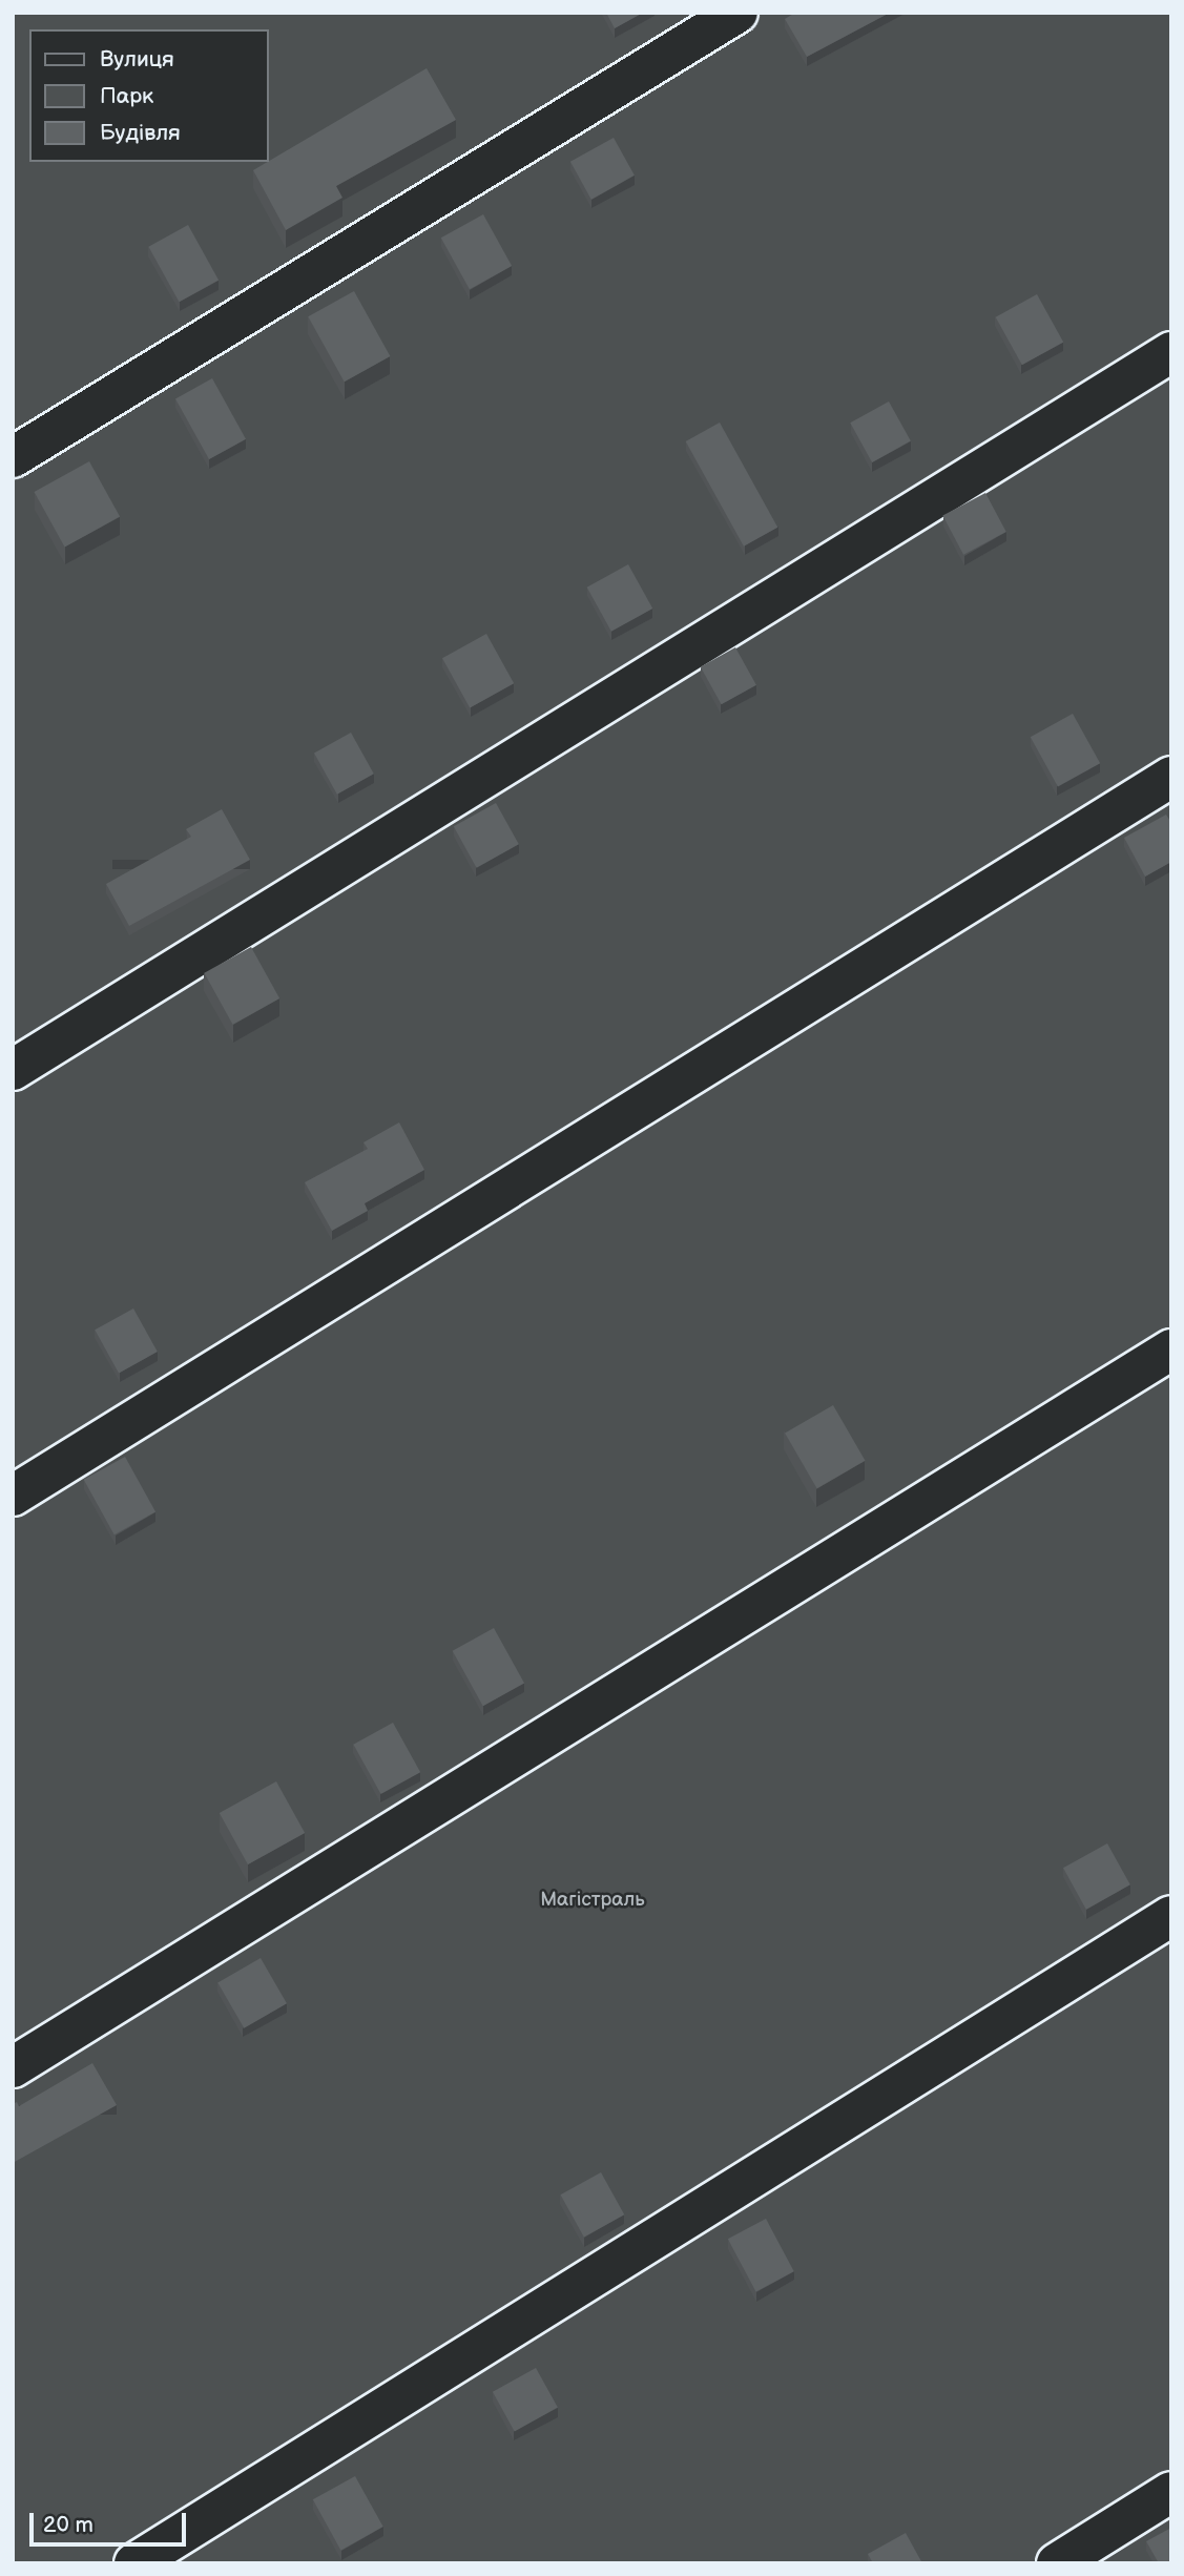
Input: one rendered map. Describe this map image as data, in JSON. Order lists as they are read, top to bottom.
{
  "parks": ["Магістраль"],
  "legend": ["Вулиця", "Парк", "Будівля"],
  "scale_bar": "20 m"
}
